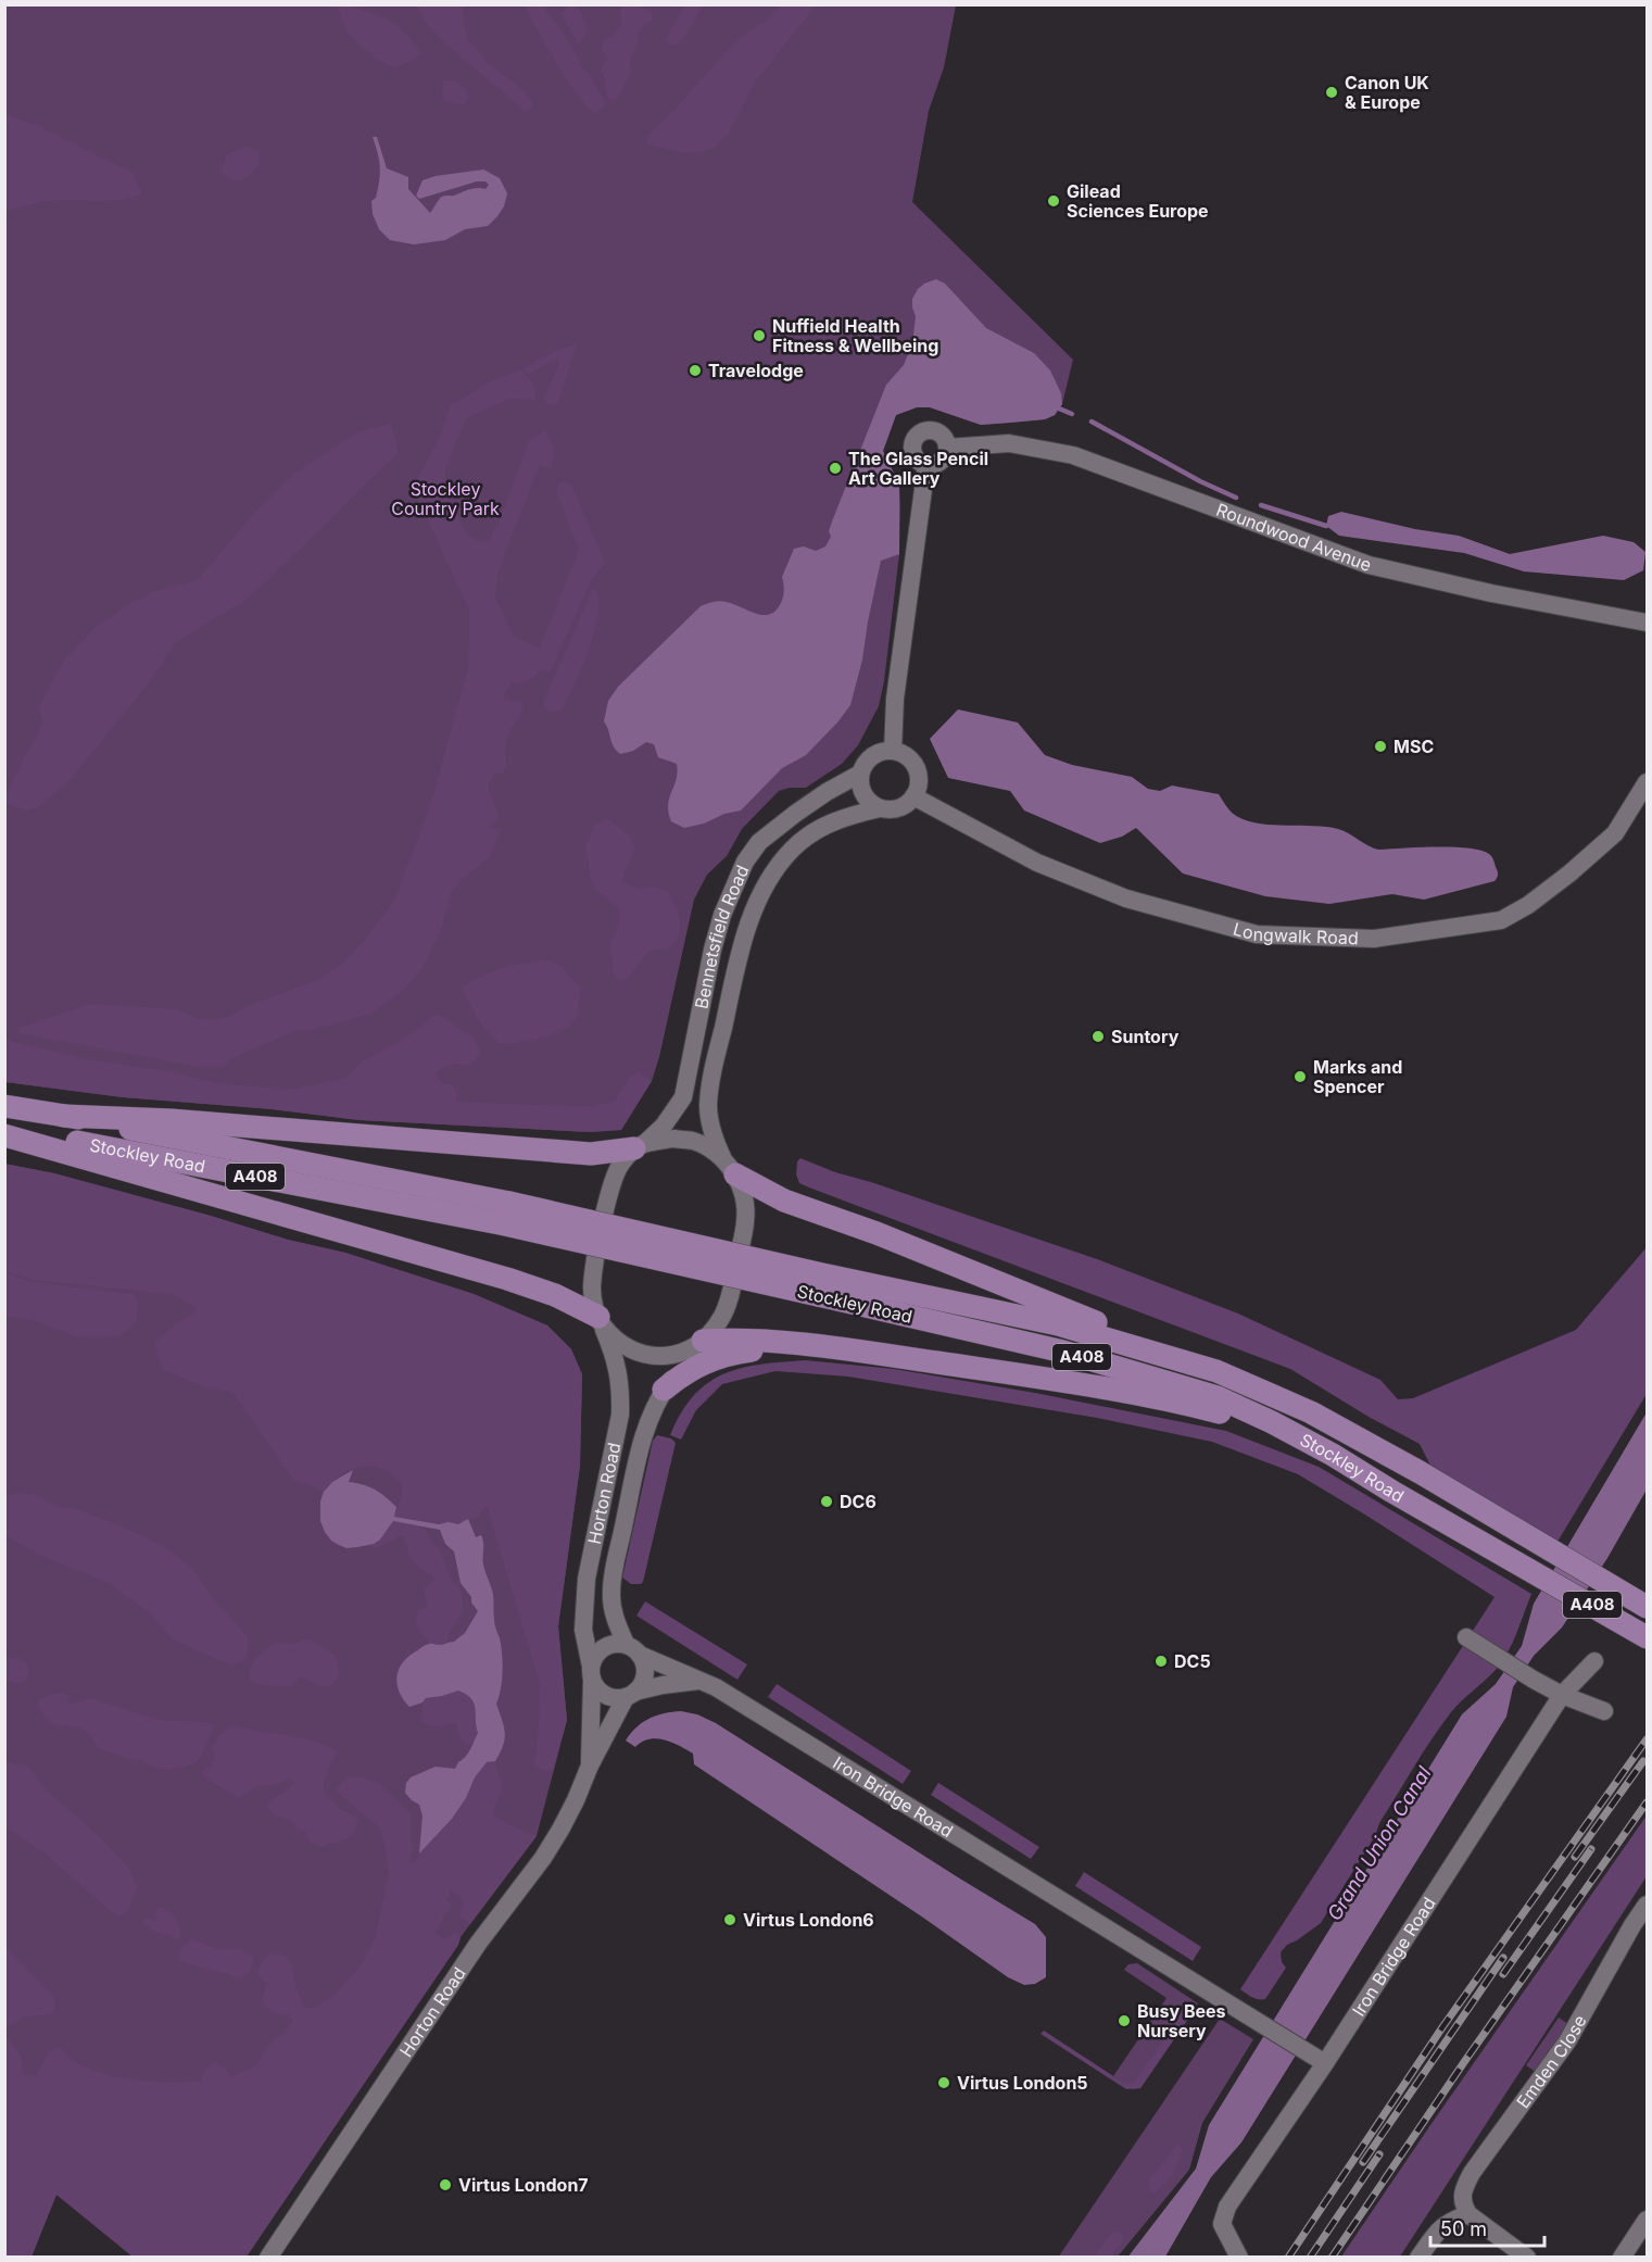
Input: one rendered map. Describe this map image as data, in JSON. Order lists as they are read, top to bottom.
{
  "streets": {
    "main road": ["Stockley Road", "A408"],
    "street": [
      "Roundwood Avenue",
      "Longwalk Road",
      "Bennetsfield Road",
      "Horton Road",
      "Iron Bridge Road",
      "Emden Close"
    ]
  },
  "crossings": [
    ["Longwalk Road", "Bennetsfield Road"],
    ["Bennetsfield Road", "Horton Road"],
    ["Horton Road", "Iron Bridge Road"]
  ],
  "water": ["Grand Union Canal"],
  "parks": ["Stockley Country Park"],
  "places": [
    "Canon UK & Europe",
    "Gilead Sciences Europe",
    "Nuffield Health Fitness & Wellbeing",
    "Travelodge",
    "The Glass Pencil Art Gallery",
    "MSC",
    "Suntory",
    "Marks and Spencer",
    "DC6",
    "DC5",
    "Virtus London6",
    "Busy Bees Nursery",
    "Virtus London5",
    "Virtus London7"
  ],
  "scale_bar": "50 m"
}
